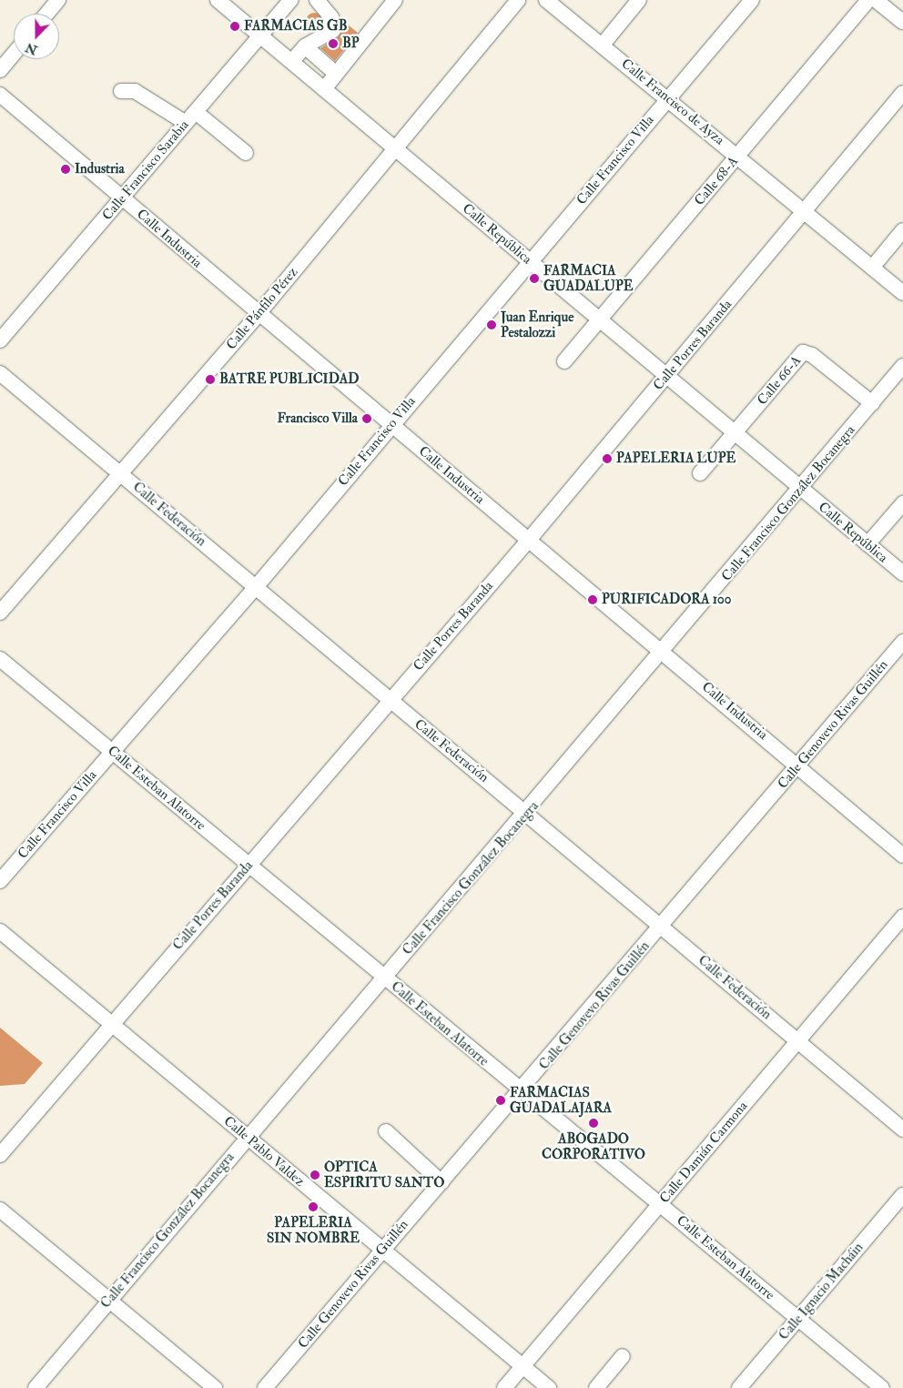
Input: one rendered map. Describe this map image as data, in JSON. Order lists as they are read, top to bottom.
{
  "streets": {
    "street": [
      "Calle Francisco de Ayza",
      "Calle Francisco Villa",
      "Calle Francisco Sarabia",
      "Calle 68-A",
      "Calle República",
      "Calle Industria",
      "Calle Pánfilo Pérez",
      "Calle Porres Baranda",
      "Calle 66-A",
      "Calle Francisco González Bocanegra",
      "Calle Federación",
      "Calle Genovevo Rivas Guillén",
      "Calle Esteban Alatorre",
      "Calle Pablo Valdez",
      "Calle Damián Carmona",
      "Calle Ignacio Macháin"
    ]
  },
  "crossings": [
    ["Calle Francisco de Ayza", "Calle Francisco Villa"],
    ["Calle Francisco de Ayza", "Calle 68-A"],
    ["Calle Francisco de Ayza", "Calle Porres Baranda"],
    ["Calle Francisco Villa", "Calle República"],
    ["Calle Francisco Villa", "Calle Industria"],
    ["Calle Francisco Villa", "Calle Federación"],
    ["Calle Francisco Villa", "Calle Esteban Alatorre"],
    ["Calle Francisco Sarabia", "Calle República"],
    ["Calle Francisco Sarabia", "Calle Industria"],
    ["Calle 68-A", "Calle República"],
    ["Calle República", "Calle Pánfilo Pérez"],
    ["Calle República", "Calle Porres Baranda"],
    ["Calle República", "Calle 66-A"],
    ["Calle República", "Calle Francisco González Bocanegra"],
    ["Calle Industria", "Calle Pánfilo Pérez"],
    ["Calle Industria", "Calle Porres Baranda"],
    ["Calle Industria", "Calle Francisco González Bocanegra"],
    ["Calle Industria", "Calle Genovevo Rivas Guillén"],
    ["Calle Pánfilo Pérez", "Calle Federación"],
    ["Calle Porres Baranda", "Calle Federación"],
    ["Calle Porres Baranda", "Calle Esteban Alatorre"],
    ["Calle Porres Baranda", "Calle Pablo Valdez"],
    ["Calle 66-A", "Calle Francisco González Bocanegra"],
    ["Calle Francisco González Bocanegra", "Calle Federación"],
    ["Calle Francisco González Bocanegra", "Calle Esteban Alatorre"],
    ["Calle Francisco González Bocanegra", "Calle Pablo Valdez"],
    ["Calle Federación", "Calle Genovevo Rivas Guillén"],
    ["Calle Federación", "Calle Damián Carmona"],
    ["Calle Genovevo Rivas Guillén", "Calle Esteban Alatorre"],
    ["Calle Genovevo Rivas Guillén", "Calle Pablo Valdez"],
    ["Calle Esteban Alatorre", "Calle Damián Carmona"],
    ["Calle Esteban Alatorre", "Calle Ignacio Macháin"],
    ["Calle Pablo Valdez", "Calle Damián Carmona"]
  ],
  "places": [
    "FARMACIAS GB",
    "BP",
    "Industria",
    "FARMACIA GUADALUPE",
    "Juan Enrique Pestalozzi",
    "BATRE PUBLICIDAD",
    "Francisco Villa",
    "PAPELERIA LUPE",
    "PURIFICADORA 100",
    "FARMACIAS GUADALAJARA",
    "ABOGADO CORPORATIVO",
    "OPTICA ESPIRITU SANTO",
    "PAPELERIA SIN NOMBRE"
  ],
  "north": "bottom"
}
